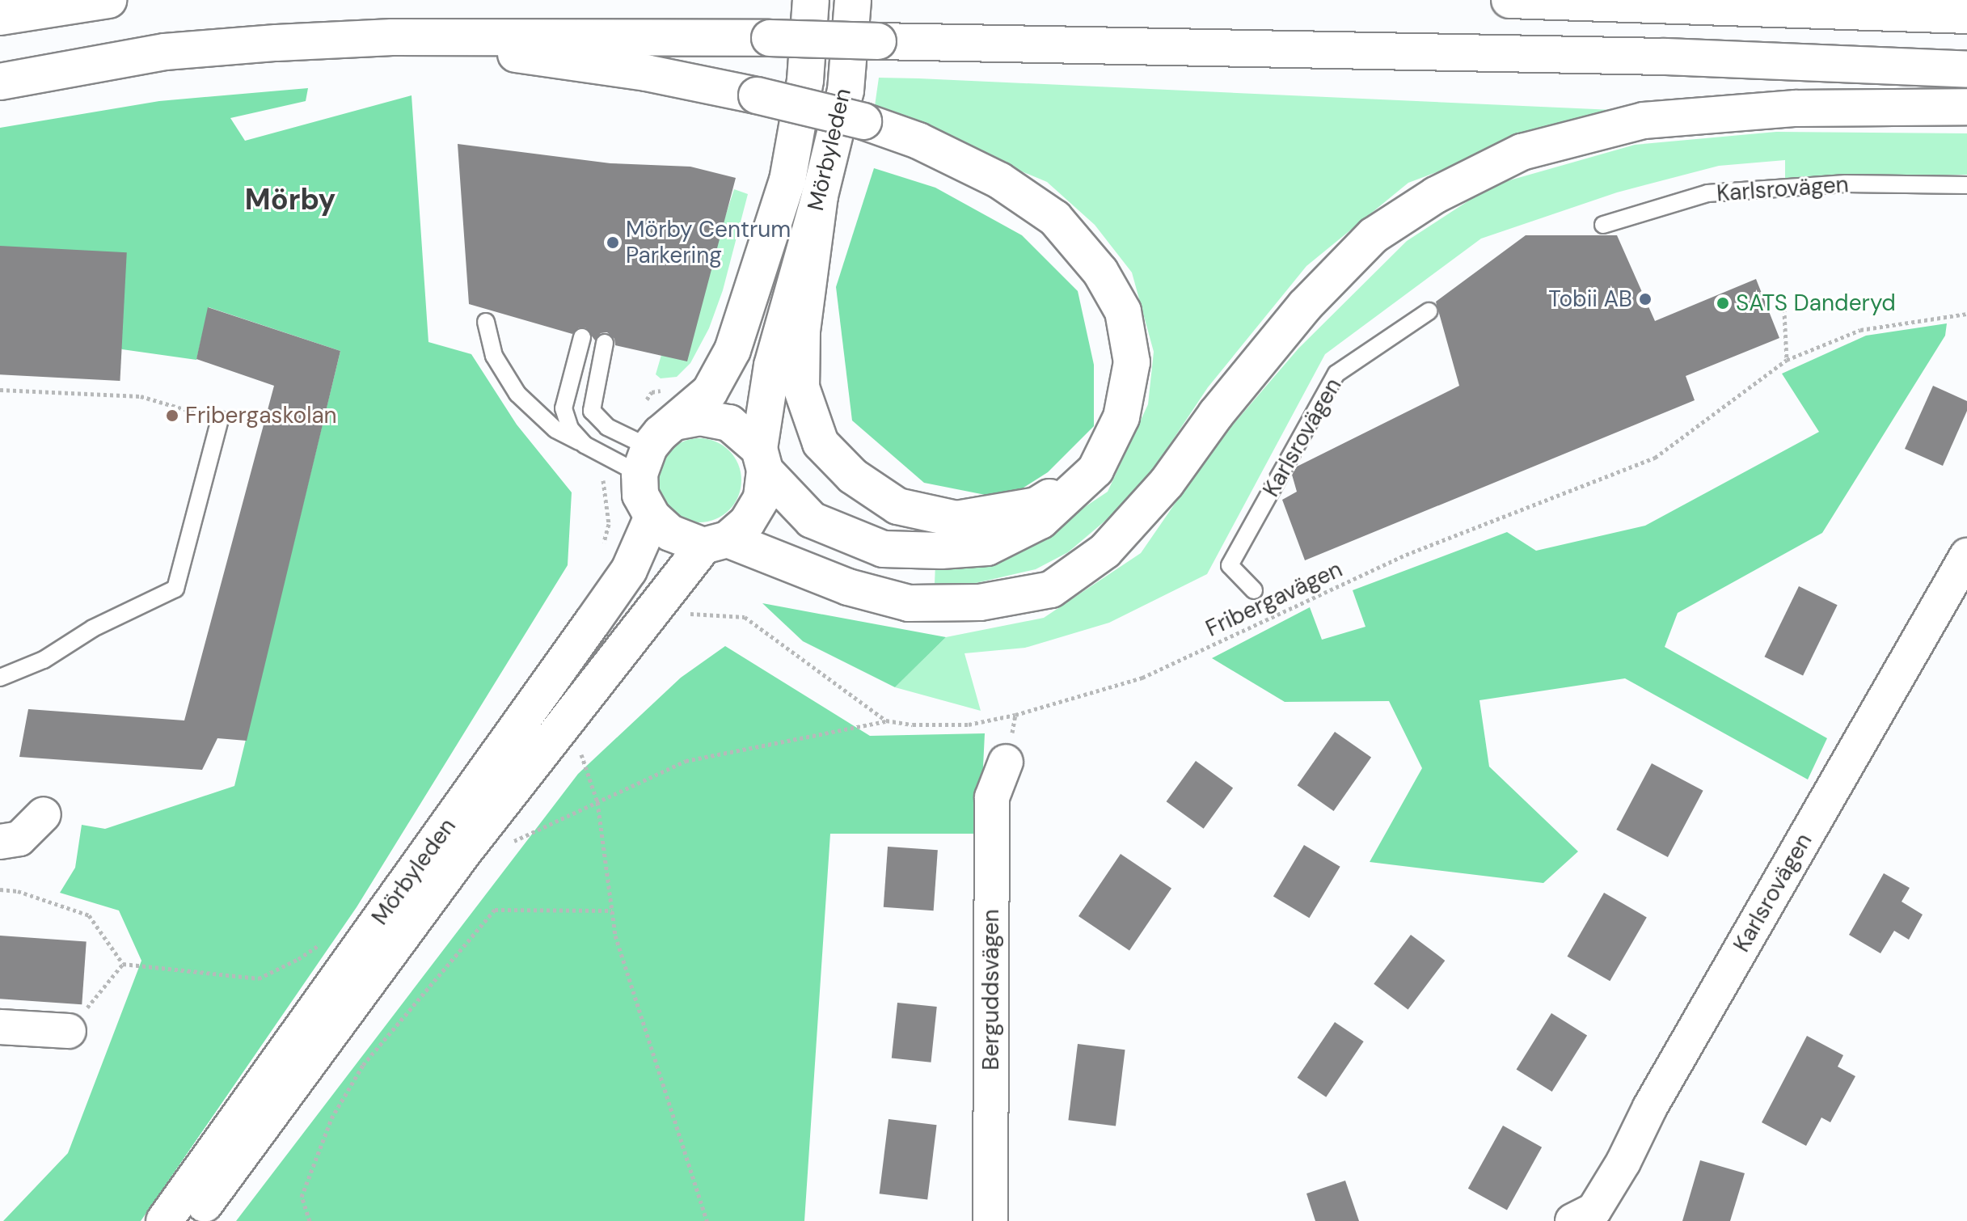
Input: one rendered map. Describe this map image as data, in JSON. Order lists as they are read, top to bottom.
{
  "streets": {
    "main road": ["Mörbyleden"],
    "street": ["Karlsrovägen", "Berguddsvägen"],
    "path": ["Fribergavägen"]
  },
  "crossings": [
    ["Mörbyleden", "Fribergavägen"]
  ],
  "districts": ["Mörby"],
  "places": [
    "Mörby Centrum Parkering",
    "Tobii AB",
    "SATS Danderyd",
    "Fribergaskolan"
  ]
}
